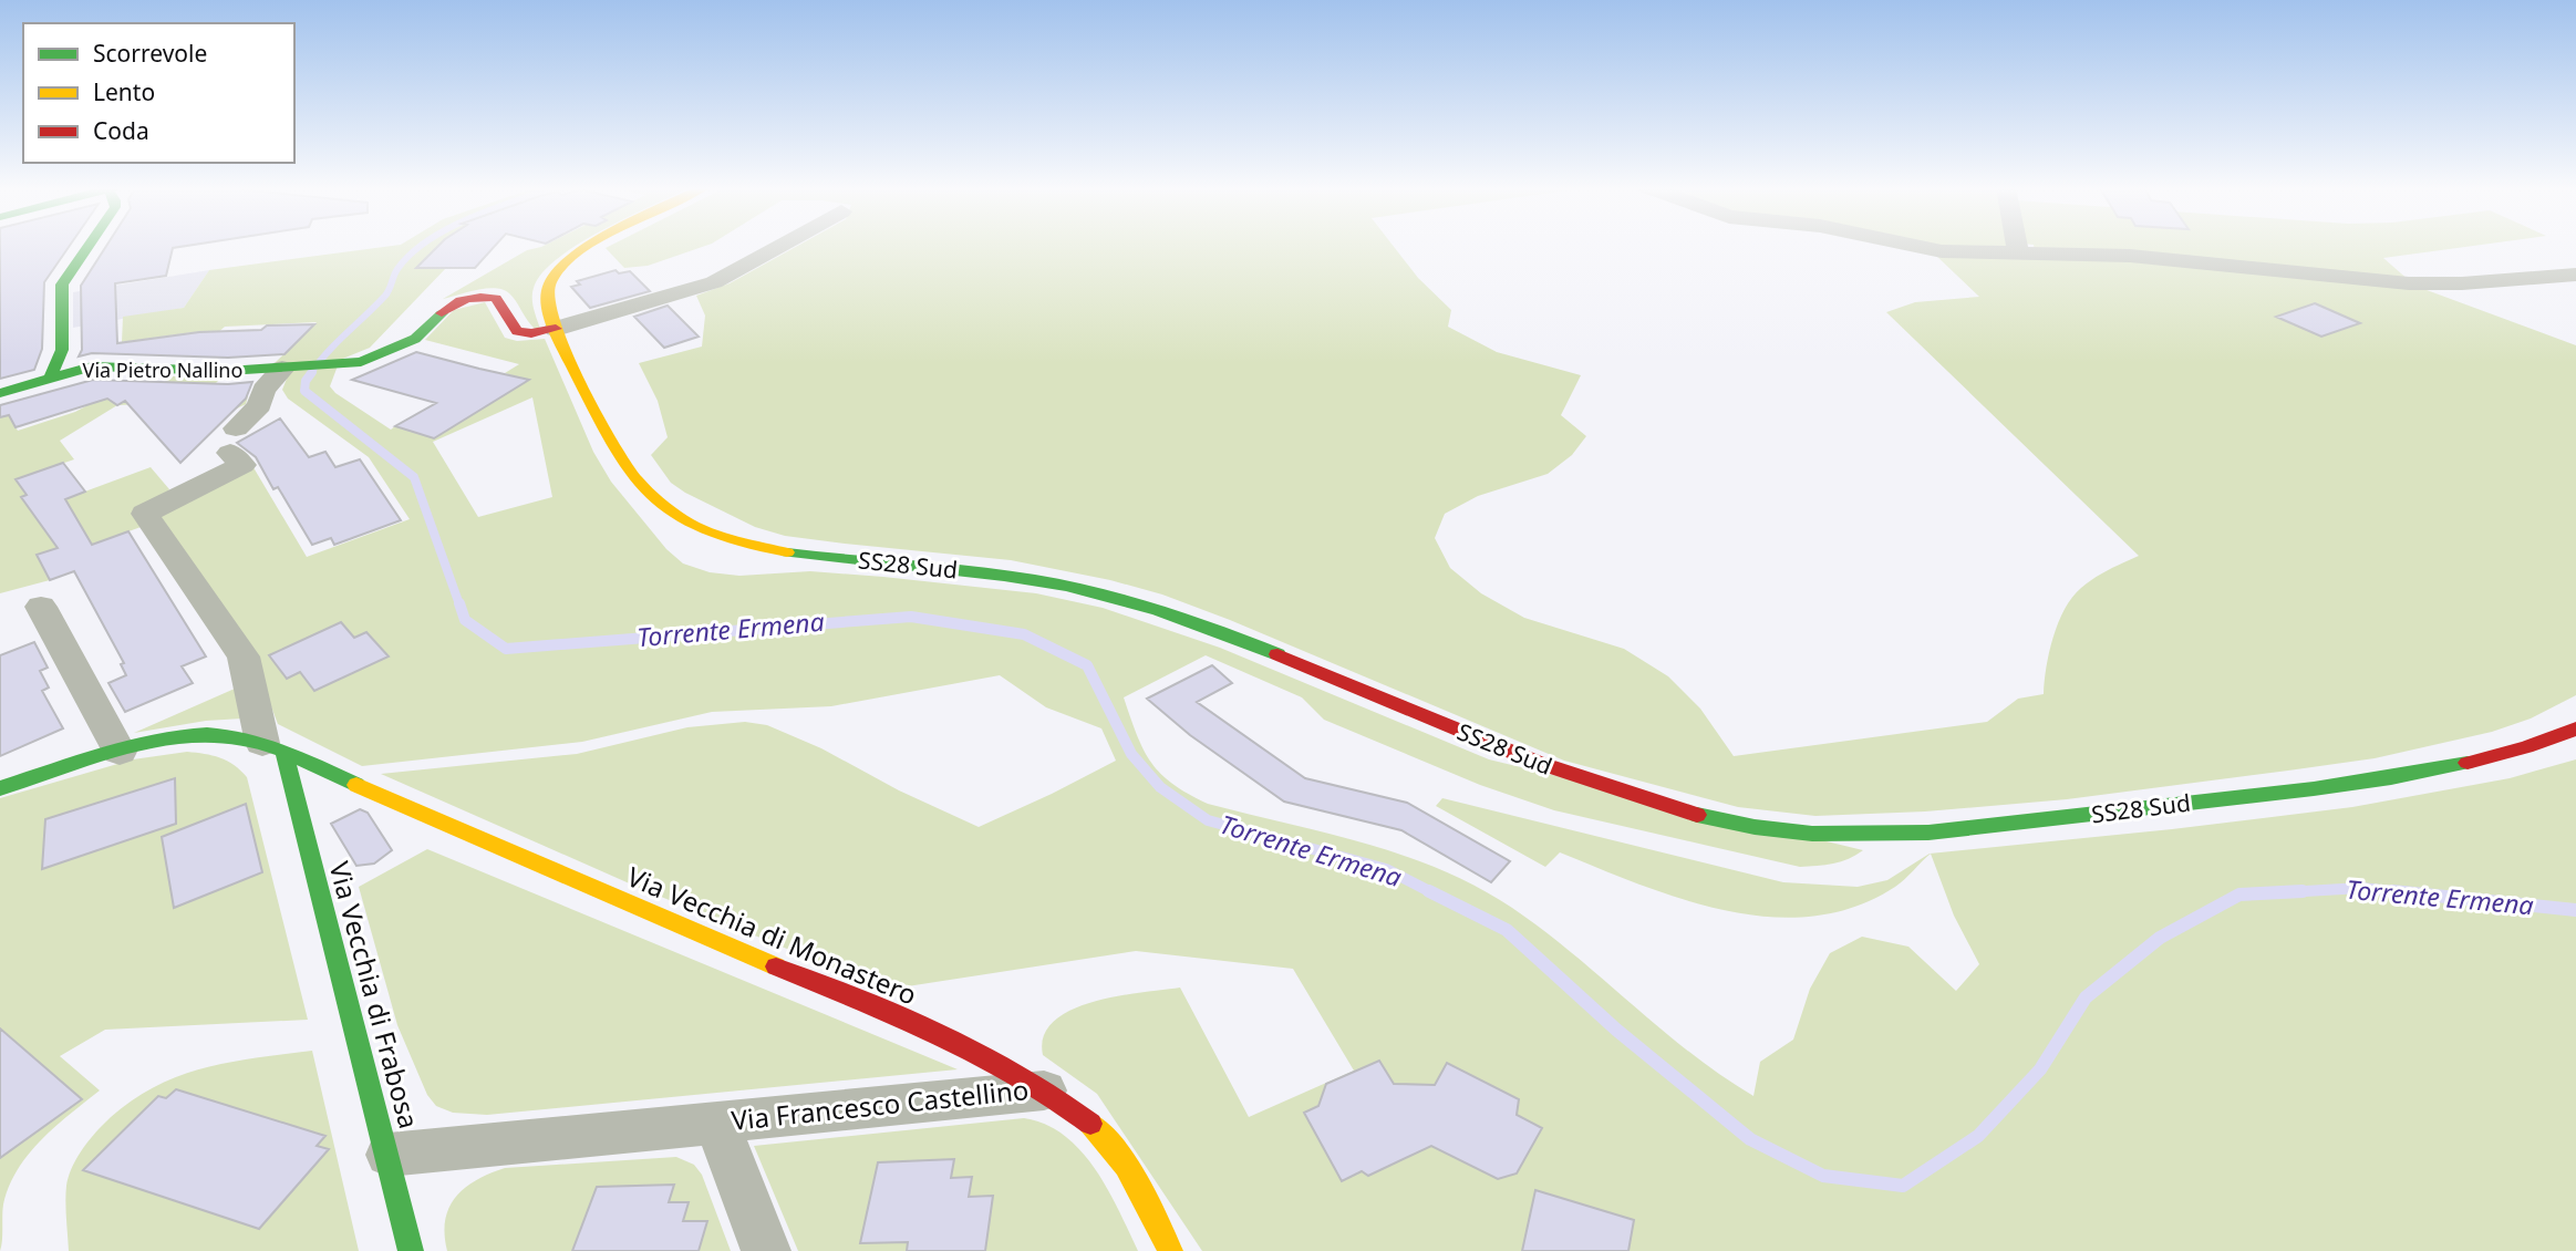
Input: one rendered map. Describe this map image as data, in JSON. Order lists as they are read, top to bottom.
{
  "streets": {
    "main road": [
      "Via Pietro Nallino",
      "SS28 Sud",
      "Via Vecchia di Monastero",
      "Via Vecchia di Frabosa"
    ],
    "street": ["Via Francesco Castellino"]
  },
  "crossings": [
    ["Via Pietro Nallino", "SS28 Sud"],
    ["Via Pietro Nallino", "Via Vecchia di Monastero"],
    ["Via Pietro Nallino", "Via Vecchia di Frabosa"],
    ["Via Vecchia di Monastero", "Via Vecchia di Frabosa"],
    ["Via Vecchia di Monastero", "Via Francesco Castellino"],
    ["Via Vecchia di Frabosa", "Via Francesco Castellino"]
  ],
  "water": ["Torrente Ermena"],
  "legend": ["Scorrevole", "Lento", "Coda"]
}
